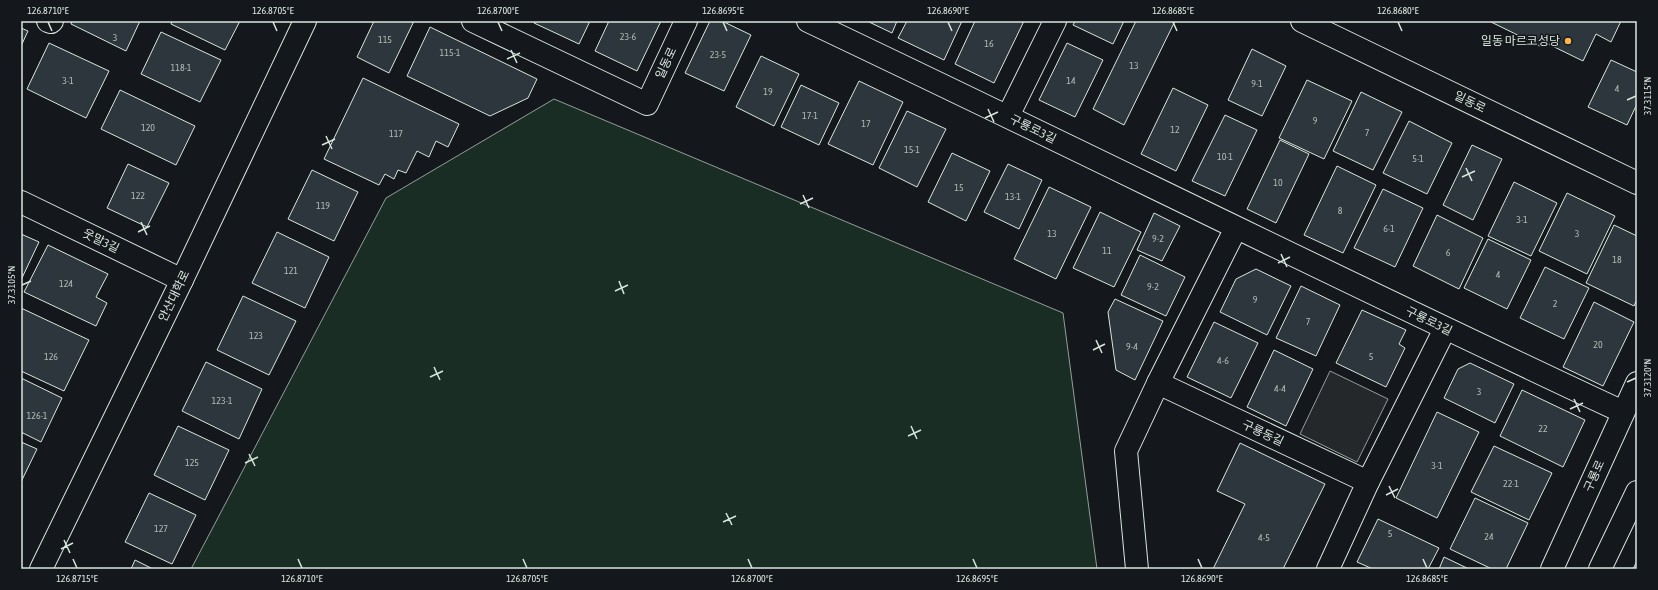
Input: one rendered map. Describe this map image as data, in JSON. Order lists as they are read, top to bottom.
{
  "streets": {
    "street": [
      "일동로",
      "구룡로3길",
      "웃말3길",
      "안산대학로",
      "구룡동길",
      "구룡로"
    ]
  },
  "crossings": [
    ["구룡로3길", "구룡로"],
    ["웃말3길", "안산대학로"]
  ],
  "places": ["일동 마르코성당"],
  "house_numbers": [
    "23-6",
    "3",
    "115",
    "16",
    "115-1",
    "23-5",
    "13",
    "118-1",
    "3-1",
    "14",
    "9-1",
    "4",
    "19",
    "17-1",
    "9",
    "17",
    "120",
    "12",
    "7",
    "117",
    "15-1",
    "10-1",
    "5-1",
    "10",
    "15",
    "122",
    "13-1",
    "119",
    "8",
    "3-1",
    "6-1",
    "13",
    "3",
    "9-2",
    "11",
    "6",
    "18",
    "121",
    "4",
    "124",
    "9-2",
    "9",
    "2",
    "7",
    "123",
    "20",
    "9-4",
    "126",
    "5",
    "4-6",
    "4-4",
    "3",
    "123-1",
    "126-1",
    "22",
    "125",
    "3-1",
    "22-1",
    "127",
    "5",
    "24",
    "4-5"
  ],
  "coordinates": [
    "126.8710°E",
    "126.8705°E",
    "126.8700°E",
    "126.8695°E",
    "126.8690°E",
    "126.8685°E",
    "126.8680°E",
    "37.3115°N",
    "37.3105°N",
    "37.3120°N",
    "126.8715°E"
  ]
}
